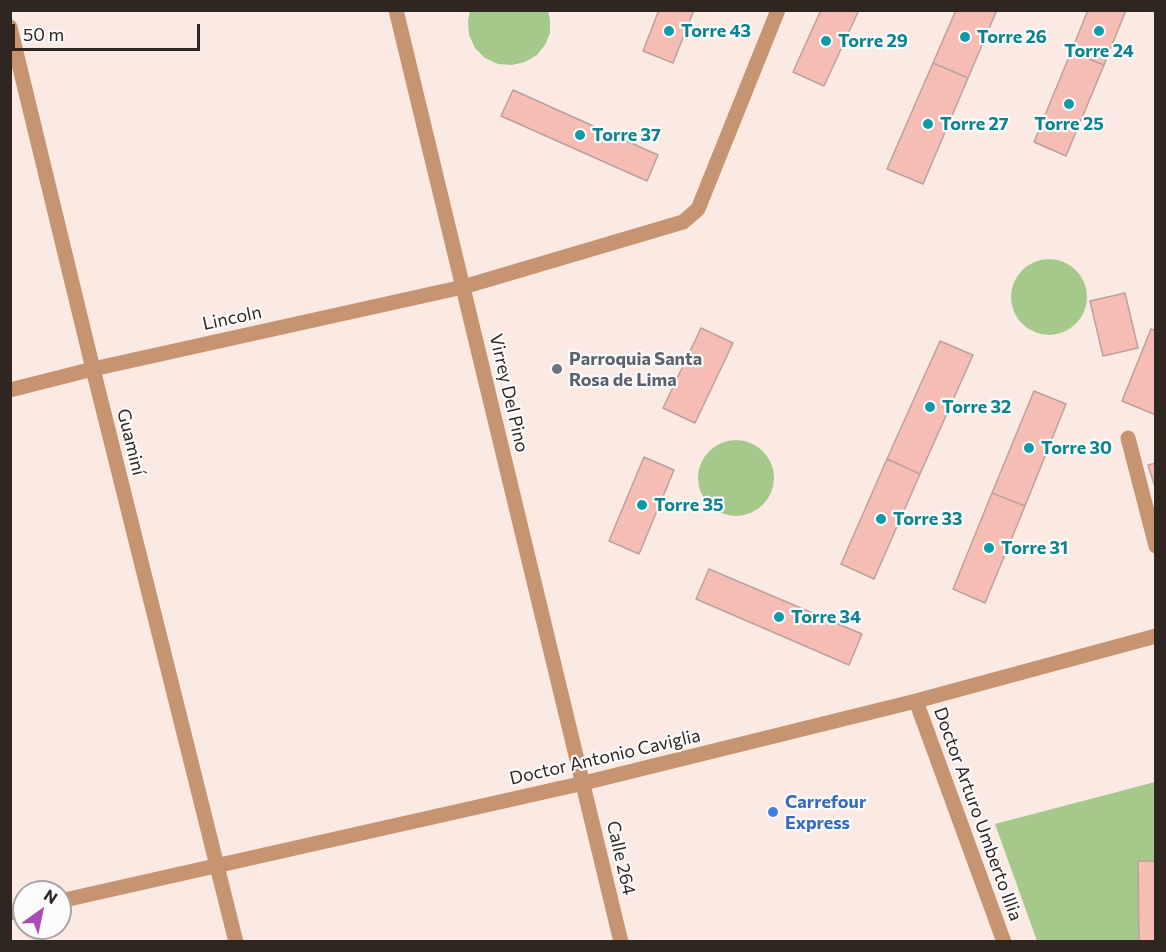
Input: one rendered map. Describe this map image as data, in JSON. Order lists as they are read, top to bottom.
{
  "streets": {
    "street": [
      "Lincoln",
      "Virrey Del Pino",
      "Guaminí",
      "Doctor Antonio Caviglia",
      "Doctor Arturo Umberto Illia",
      "Calle 264"
    ]
  },
  "crossings": [
    ["Lincoln", "Virrey Del Pino"],
    ["Lincoln", "Guaminí"],
    ["Virrey Del Pino", "Doctor Antonio Caviglia"],
    ["Virrey Del Pino", "Calle 264"],
    ["Guaminí", "Doctor Antonio Caviglia"],
    ["Doctor Antonio Caviglia", "Doctor Arturo Umberto Illia"],
    ["Doctor Antonio Caviglia", "Calle 264"]
  ],
  "places": [
    "Torre 43",
    "Torre 24",
    "Torre 26",
    "Torre 29",
    "Torre 25",
    "Torre 27",
    "Torre 37",
    "Parroquia Santa Rosa de Lima",
    "Torre 32",
    "Torre 30",
    "Torre 35",
    "Torre 33",
    "Torre 31",
    "Torre 34",
    "Carrefour Express"
  ],
  "scale_bar": "50 m",
  "north": "top right"
}
